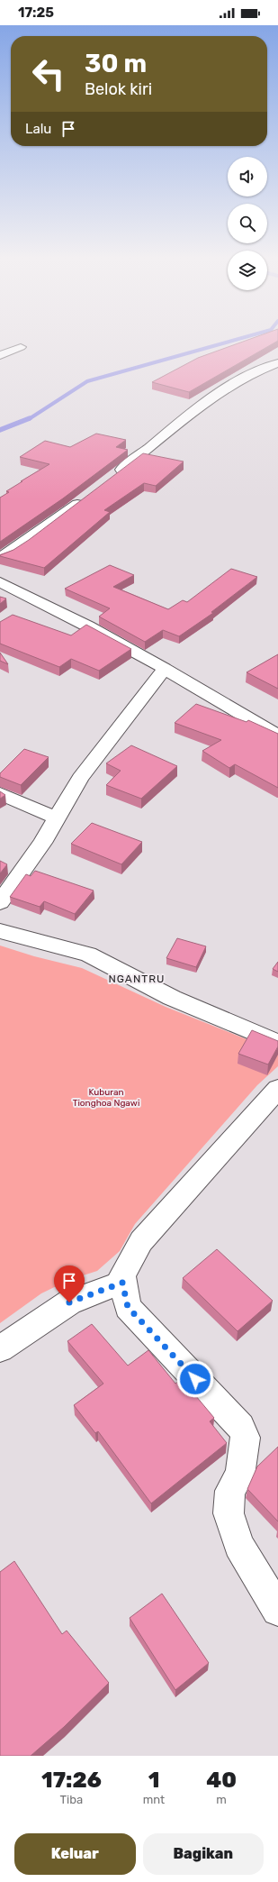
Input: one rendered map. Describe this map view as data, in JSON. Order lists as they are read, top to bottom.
{
  "districts": ["NGANTRU"],
  "parks": ["Kuburan Tionghoa Ngawi"],
  "page": {
    "status": "17:25",
    "turn": ["30 m", "Belok kiri"],
    "then": "Lalu",
    "eta": [
      "17:26",
      "Tiba",
      "1",
      "mnt",
      "40",
      "m"
    ],
    "buttons": ["Keluar", "Bagikan"]
  }
}
